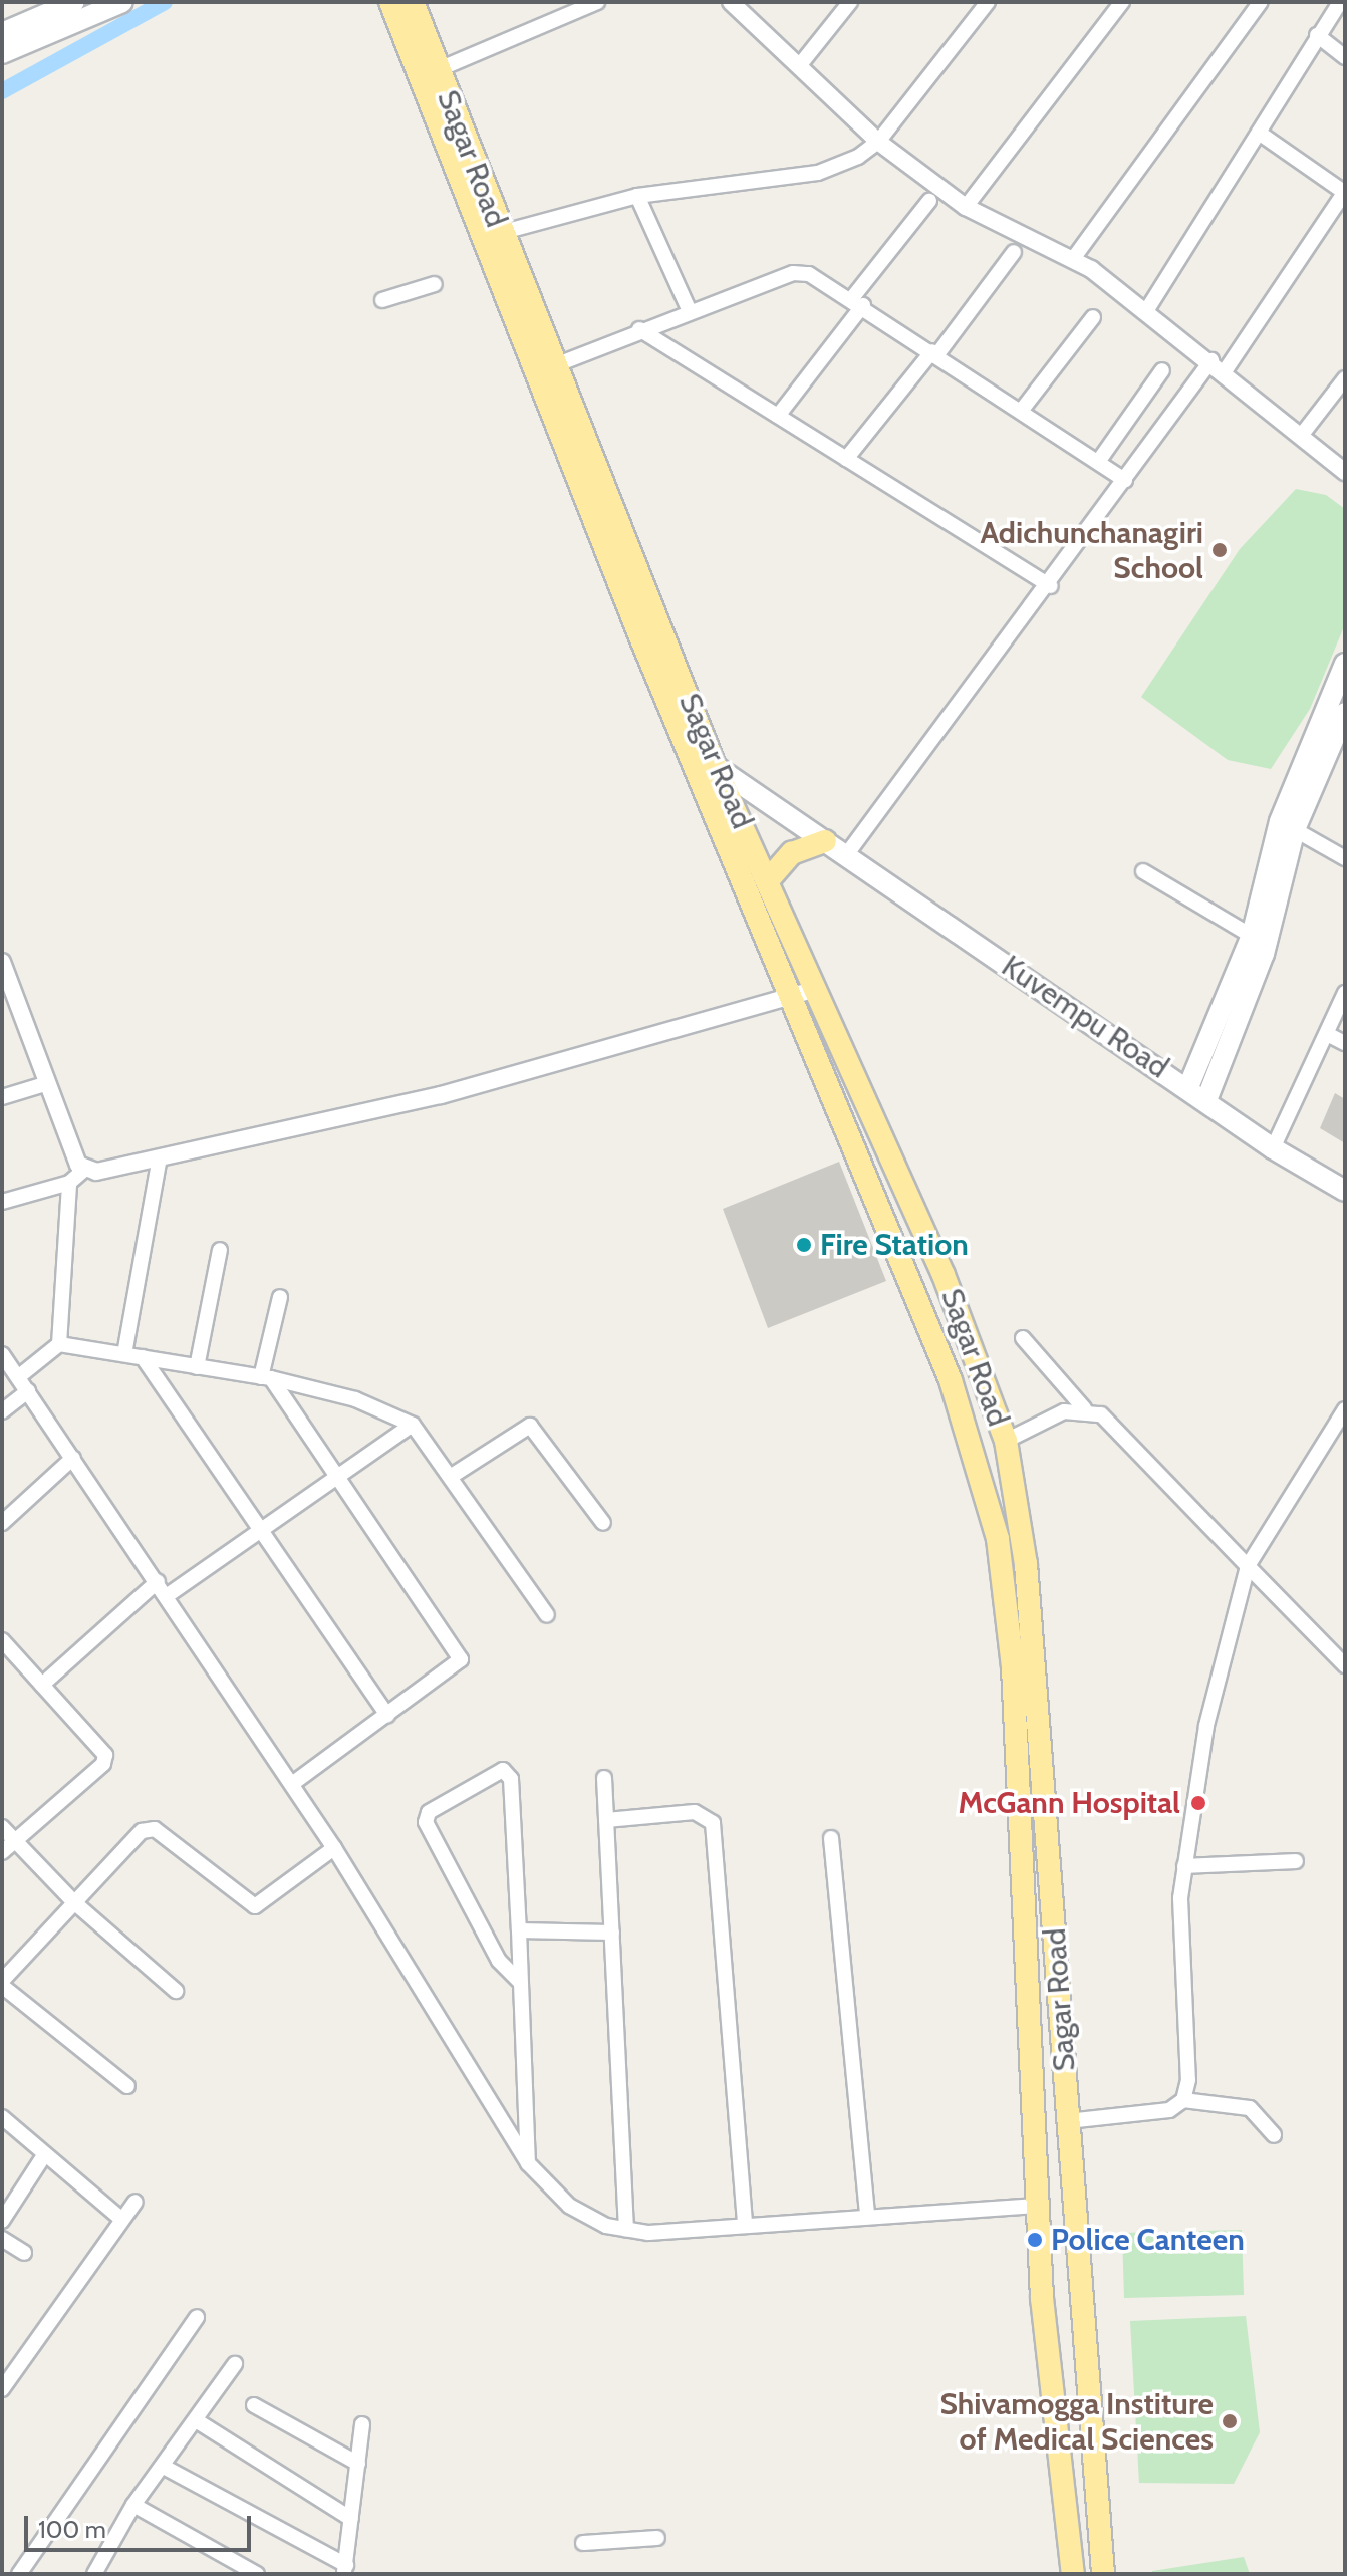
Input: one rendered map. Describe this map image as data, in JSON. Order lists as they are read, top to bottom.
{
  "streets": {
    "highway": ["Sagar Road"],
    "main road": ["Kuvempu Road"]
  },
  "crossings": [
    ["Sagar Road", "Kuvempu Road"]
  ],
  "places": [
    "Adichunchanagiri School",
    "Fire Station",
    "McGann Hospital",
    "Police Canteen",
    "Shivamogga Institure of Medical Sciences"
  ],
  "scale_bar": "100 m"
}
